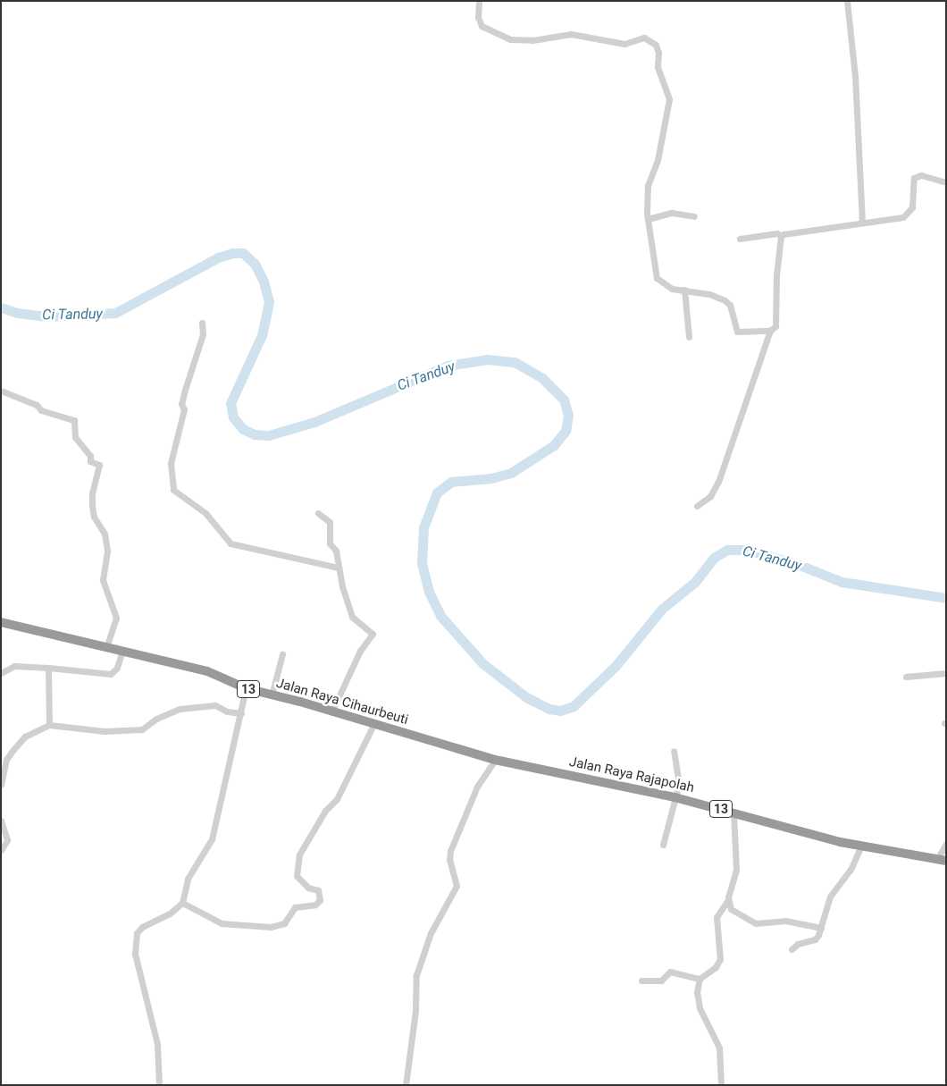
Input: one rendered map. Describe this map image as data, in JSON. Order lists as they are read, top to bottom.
{
  "streets": {
    "highway": ["13", "Jalan Raya Cihaurbeuti", "Jalan Raya Rajapolah"]
  },
  "crossings": [
    ["Jalan Raya Cihaurbeuti", "Jalan Raya Rajapolah"]
  ],
  "water": ["Ci Tanduy"]
}
